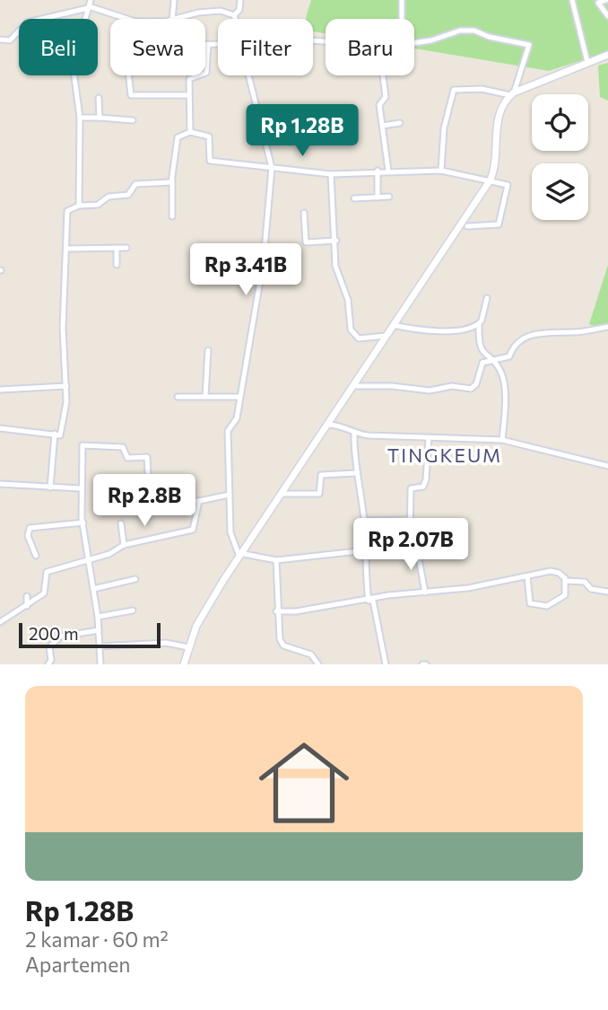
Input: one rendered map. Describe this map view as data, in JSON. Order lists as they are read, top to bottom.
{
  "districts": ["TINGKEUM"],
  "scale_bar": "200 m",
  "page": {
    "chip": [
      "Beli",
      "Sewa",
      "Filter",
      "Baru"
    ],
    "price": [
      "Rp 1.28B",
      "Rp 3.41B",
      "Rp 2.8B",
      "Rp 2.07B"
    ],
    "scale": "200 m",
    "list": [
      {
        "name": "Rp 1.28B",
        "note": "2 kamar · 60 m² · Apartemen"
      }
    ]
  }
}
